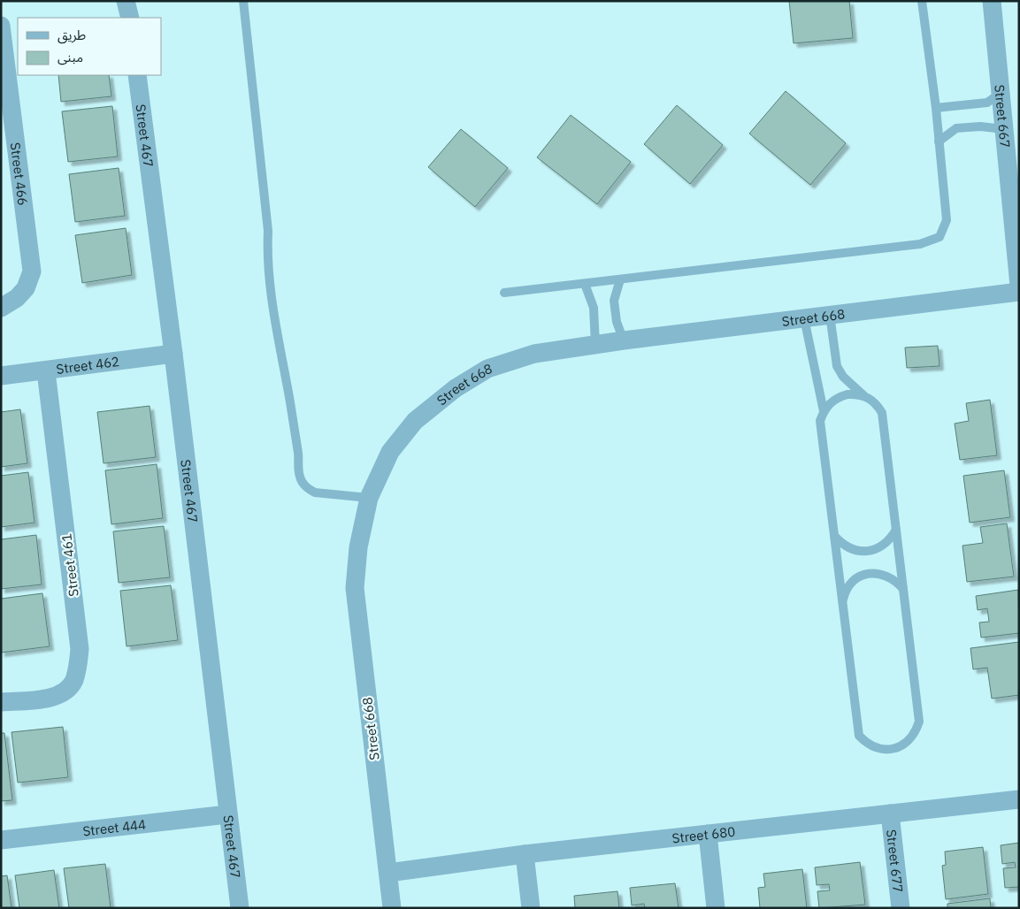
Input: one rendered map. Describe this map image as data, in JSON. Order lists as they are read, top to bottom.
{
  "streets": {
    "street": [
      "Street 667",
      "Street 467",
      "Street 466",
      "Street 668",
      "Street 462",
      "Street 461",
      "Street 444",
      "Street 680",
      "Street 677"
    ]
  },
  "crossings": [
    ["Street 467", "Street 462"],
    ["Street 467", "Street 444"],
    ["Street 668", "Street 680"],
    ["Street 462", "Street 461"],
    ["Street 680", "Street 677"]
  ],
  "legend": ["طريق", "مبنى"]
}
